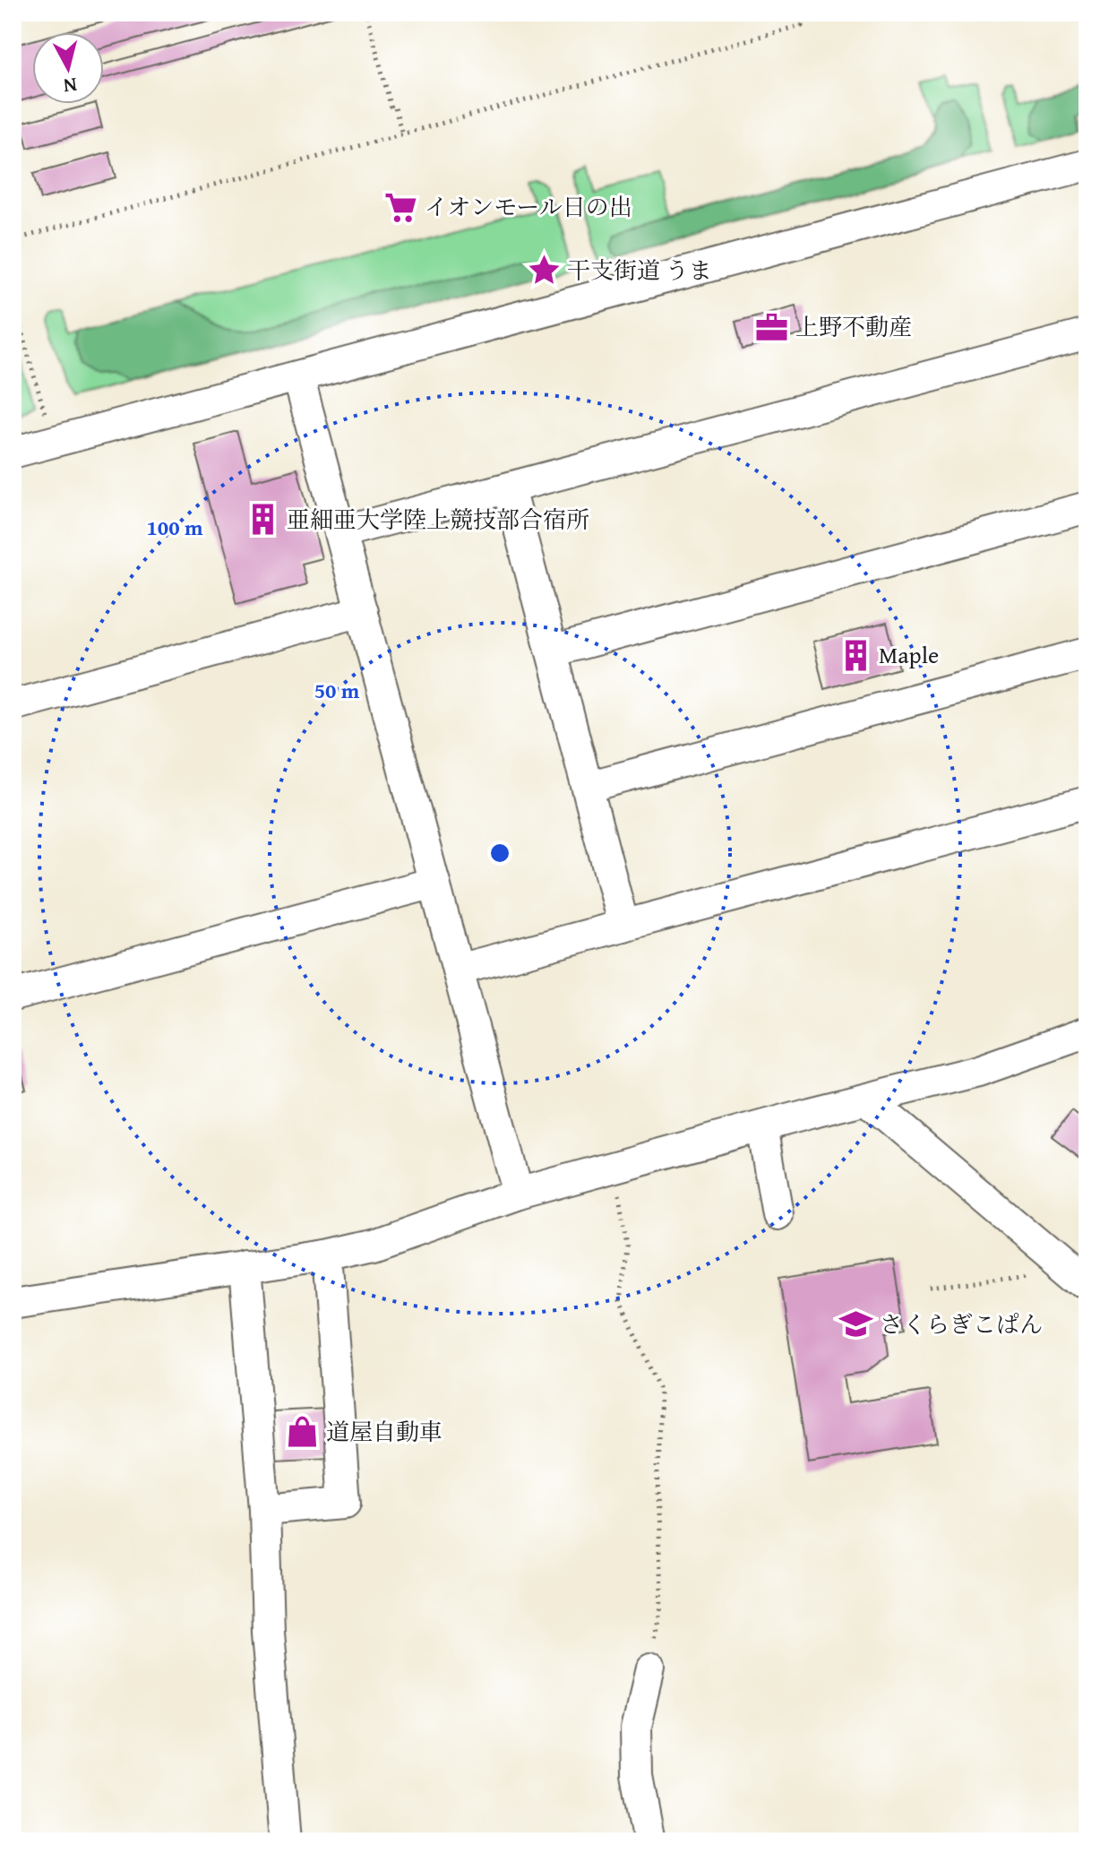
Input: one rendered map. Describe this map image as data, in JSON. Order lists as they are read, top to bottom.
{
  "places": {
    "supermarket": ["イオンモール日の出"],
    "place": ["干支街道 うま"],
    "office": ["上野不動産"],
    "building": ["亜細亜大学陸上競技部合宿所", "Maple"],
    "school or university": ["さくらぎこぱん"],
    "shop": ["道屋自動車"]
  },
  "north": "bottom",
  "rings": ["100 m", "50 m"]
}
